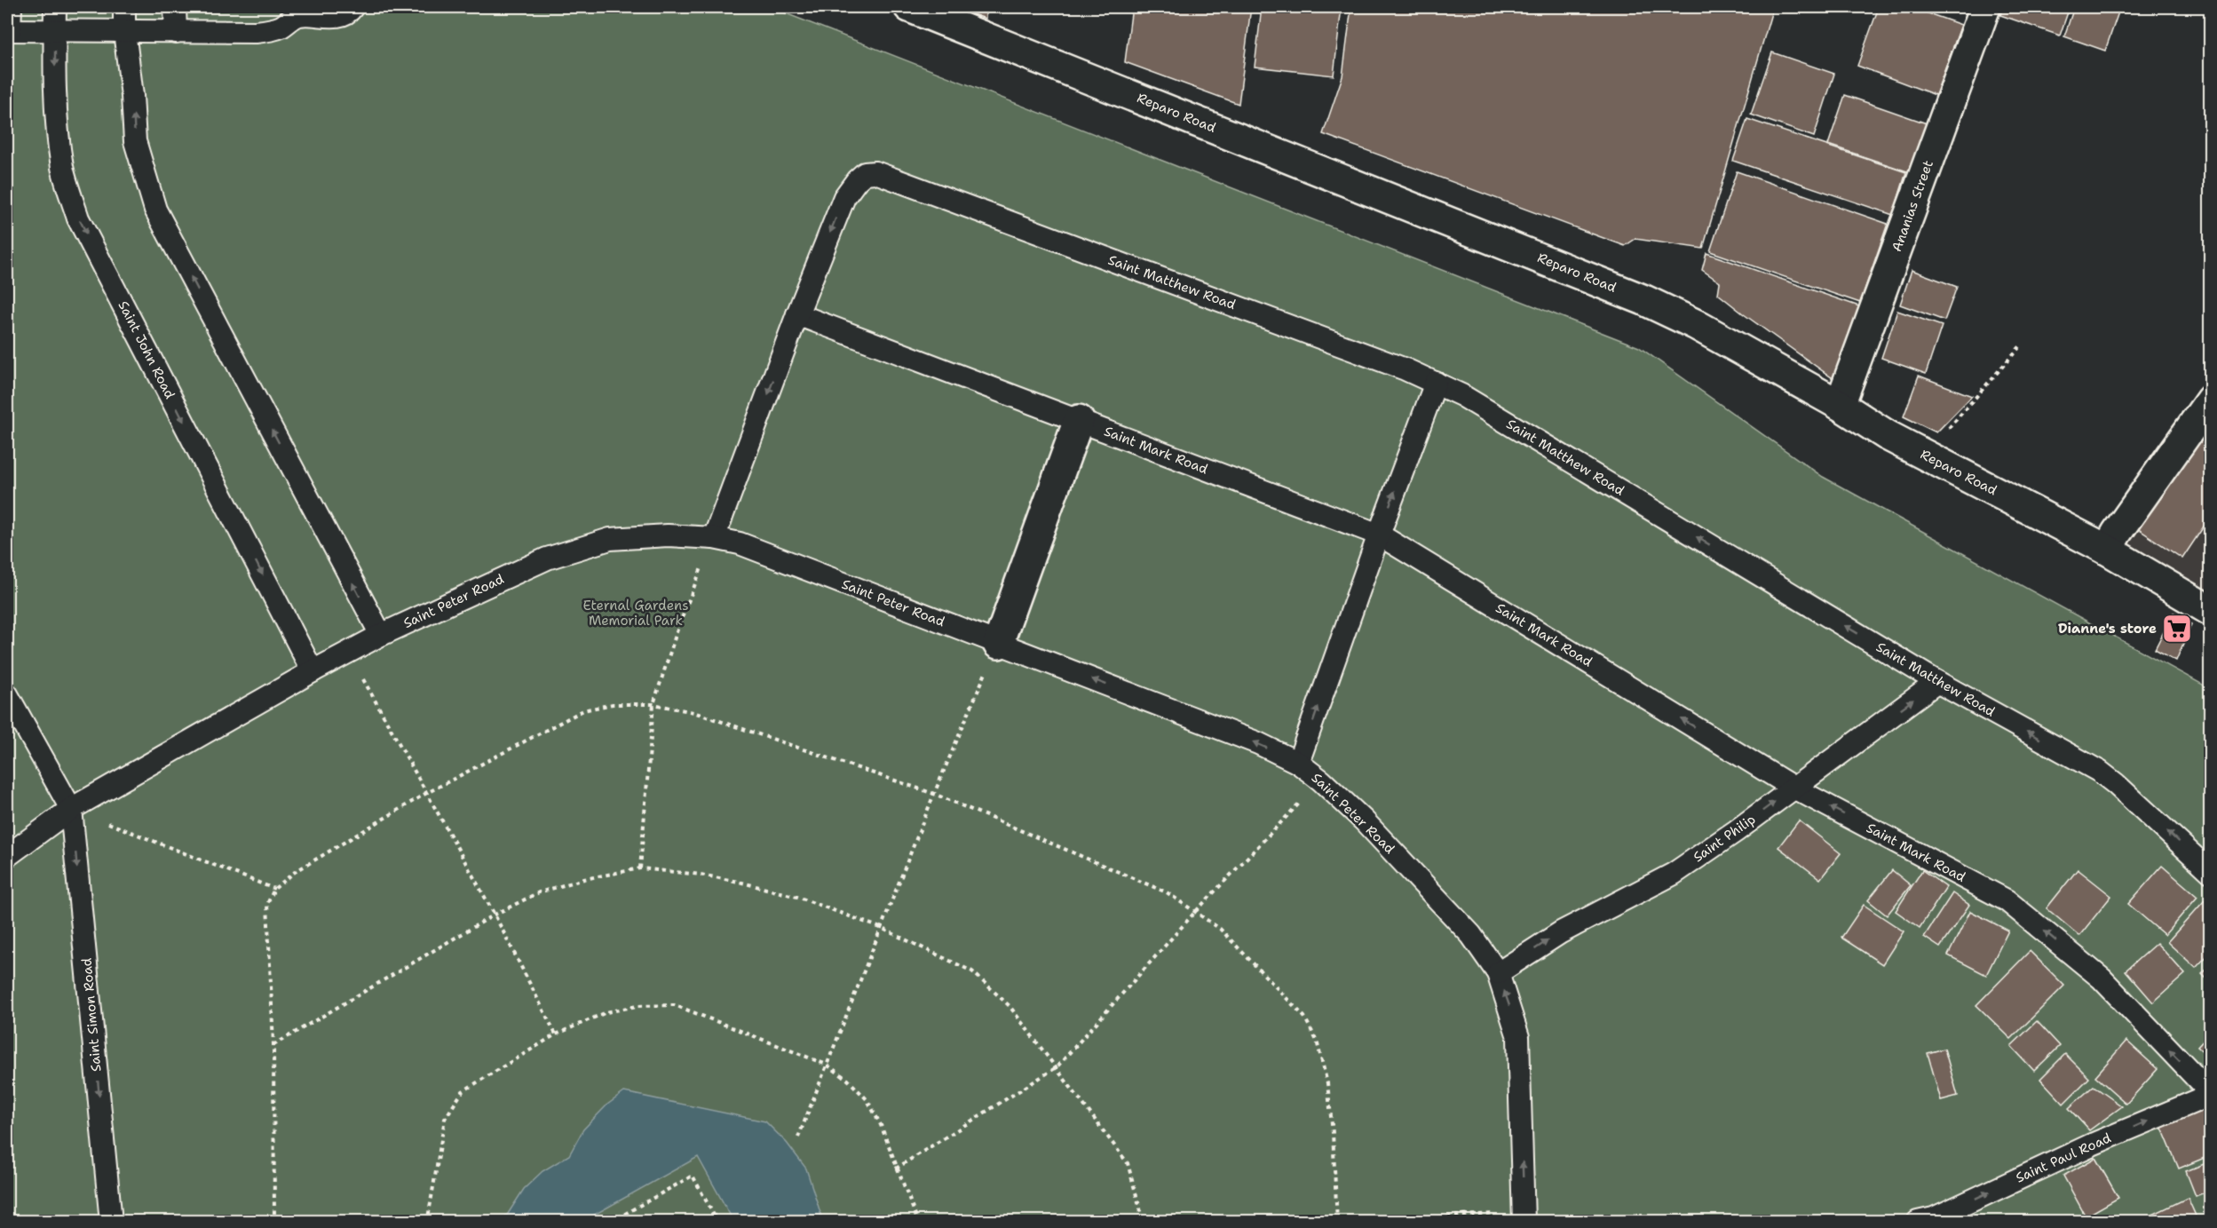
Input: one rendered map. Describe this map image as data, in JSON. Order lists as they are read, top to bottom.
{
  "streets": {
    "street": ["Reparo Road", "Ananias Street"],
    "lane": [
      "Saint Matthew Road",
      "Saint John Road",
      "Saint Mark Road",
      "Saint Peter Road",
      "Saint Philip",
      "Saint Simon Road",
      "Saint Paul Road"
    ]
  },
  "crossings": [
    ["Reparo Road", "Ananias Street"],
    ["Saint Matthew Road", "Saint Mark Road"],
    ["Saint Matthew Road", "Saint Philip"],
    ["Saint John Road", "Saint Peter Road"],
    ["Saint Mark Road", "Saint Philip"],
    ["Saint Mark Road", "Saint Paul Road"],
    ["Saint Peter Road", "Saint Philip"],
    ["Saint Peter Road", "Saint Simon Road"]
  ],
  "one_way": [
    "Saint Matthew Road",
    "Saint Mark Road",
    "Saint Philip",
    "Saint Simon Road",
    "Saint Paul Road"
  ],
  "parks": ["Eternal Gardens Memorial Park"],
  "places": {
    "supermarket": ["Dianne's store"]
  }
}
